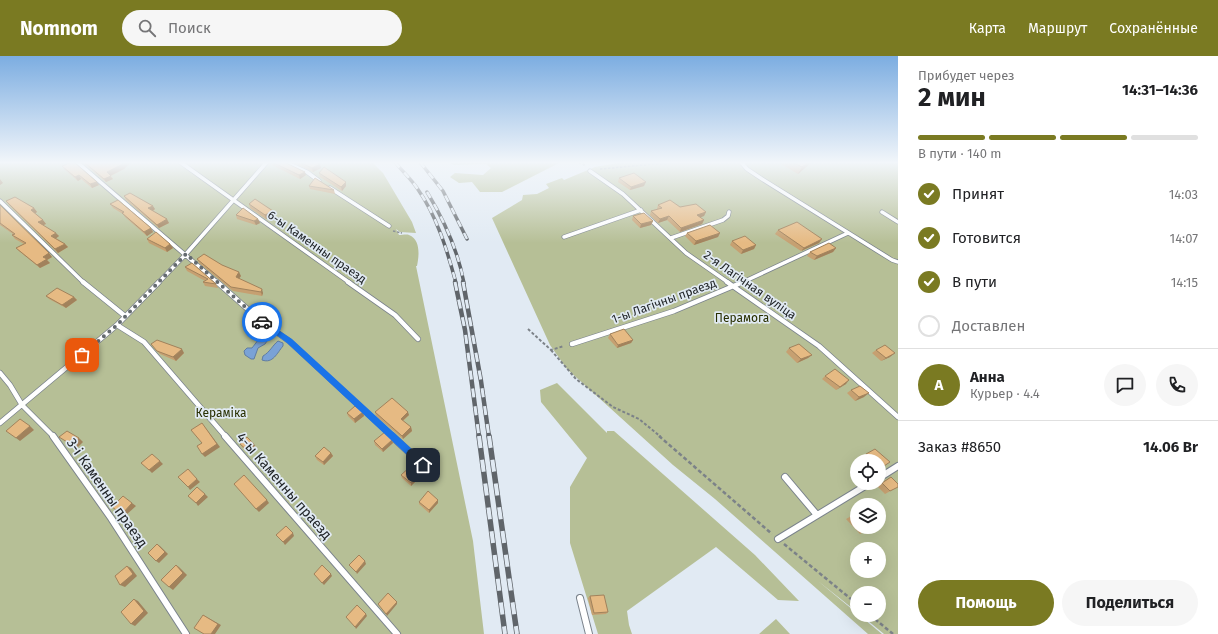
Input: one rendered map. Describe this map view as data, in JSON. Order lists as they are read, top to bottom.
{
  "streets": {
    "lane": [
      "6-ы Каменны праезд",
      "2-я Лагічная вуліца",
      "1-ы Лагічны праезд",
      "4-ы Каменны праезд",
      "3-і Каменны праезд"
    ]
  },
  "crossings": [
    ["2-я Лагічная вуліца", "1-ы Лагічны праезд"]
  ],
  "parks": ["Перамога", "Кераміка"],
  "page": {
    "header": "Nomnom",
    "search": "Поиск",
    "nav": ["Карта", "Маршрут", "Сохранённые"],
    "heading": ["2 мин", "Прибудет через", "14:31–14:36"],
    "panel": [
      "Анна",
      "Курьер · 4.4",
      "Заказ #8650",
      "14.06 Br"
    ],
    "bar": "В пути · 140 m",
    "list": [
      ["Принят", "14:03"],
      ["Готовится", "14:07"],
      ["В пути", "14:15"],
      "Доставлен"
    ],
    "round": "А",
    "map_buttons": ["+", "−"],
    "buttons": ["Помощь", "Поделиться"]
  }
}
